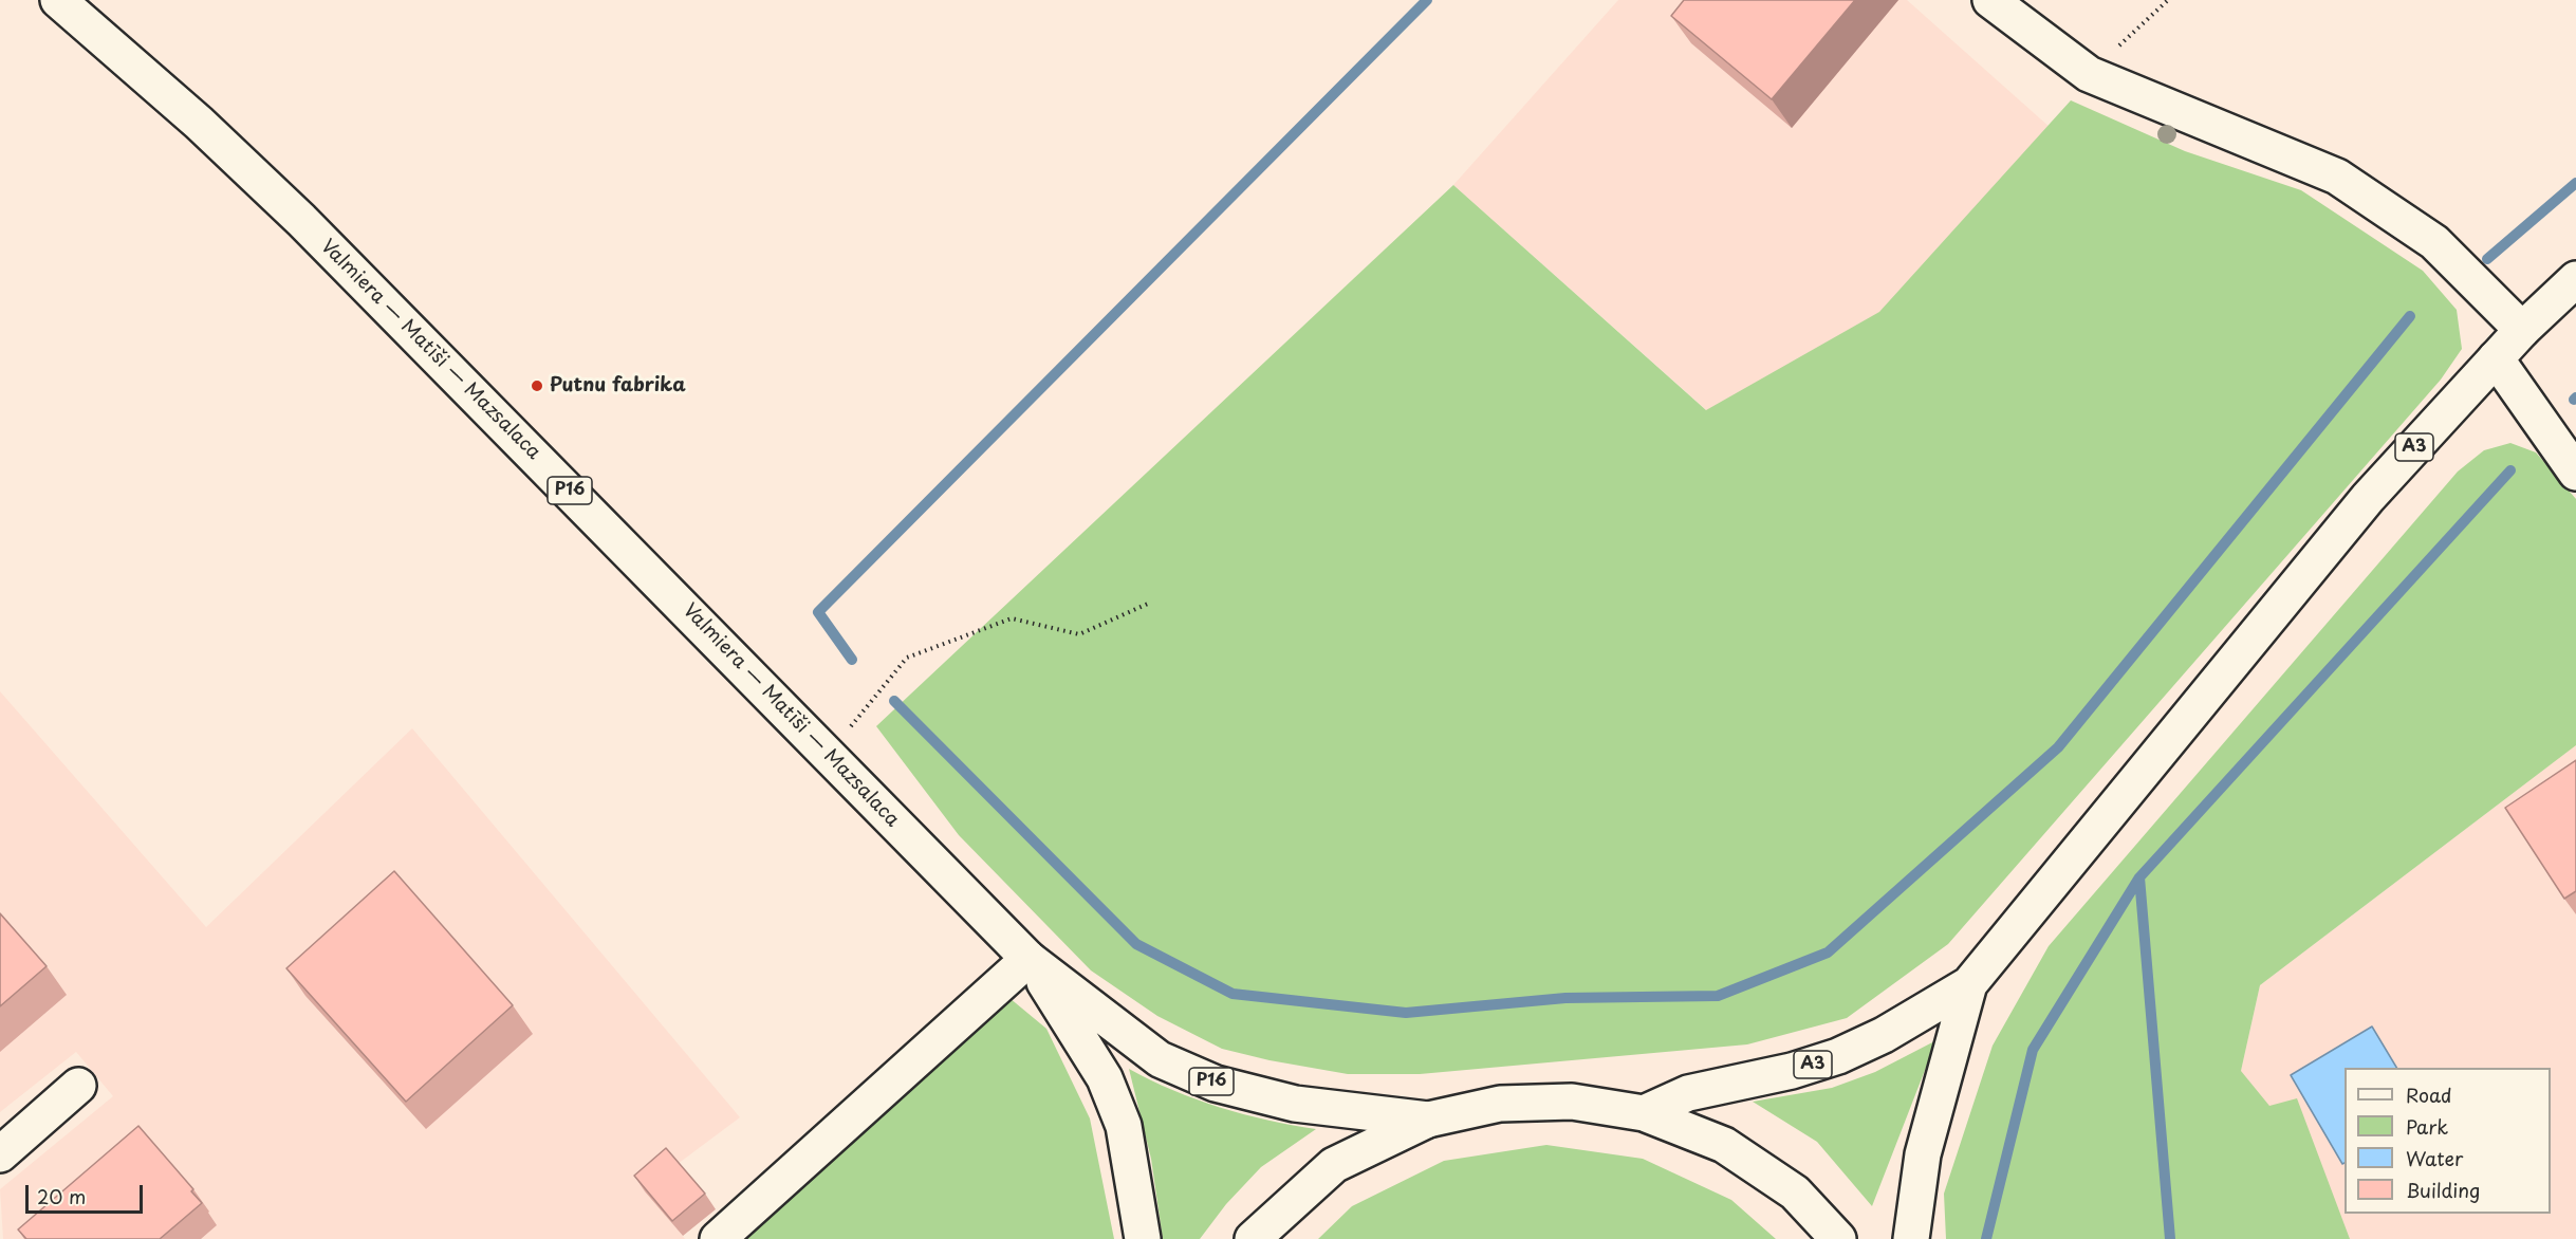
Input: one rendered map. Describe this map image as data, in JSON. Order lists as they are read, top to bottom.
{
  "streets": {
    "main road": ["Valmiera — Matīši — Mazsalaca", "A3", "P16"]
  },
  "places": ["Putnu fabrika"],
  "legend": [
    "Road",
    "Park",
    "Water",
    "Building"
  ],
  "scale_bar": "20 m"
}
